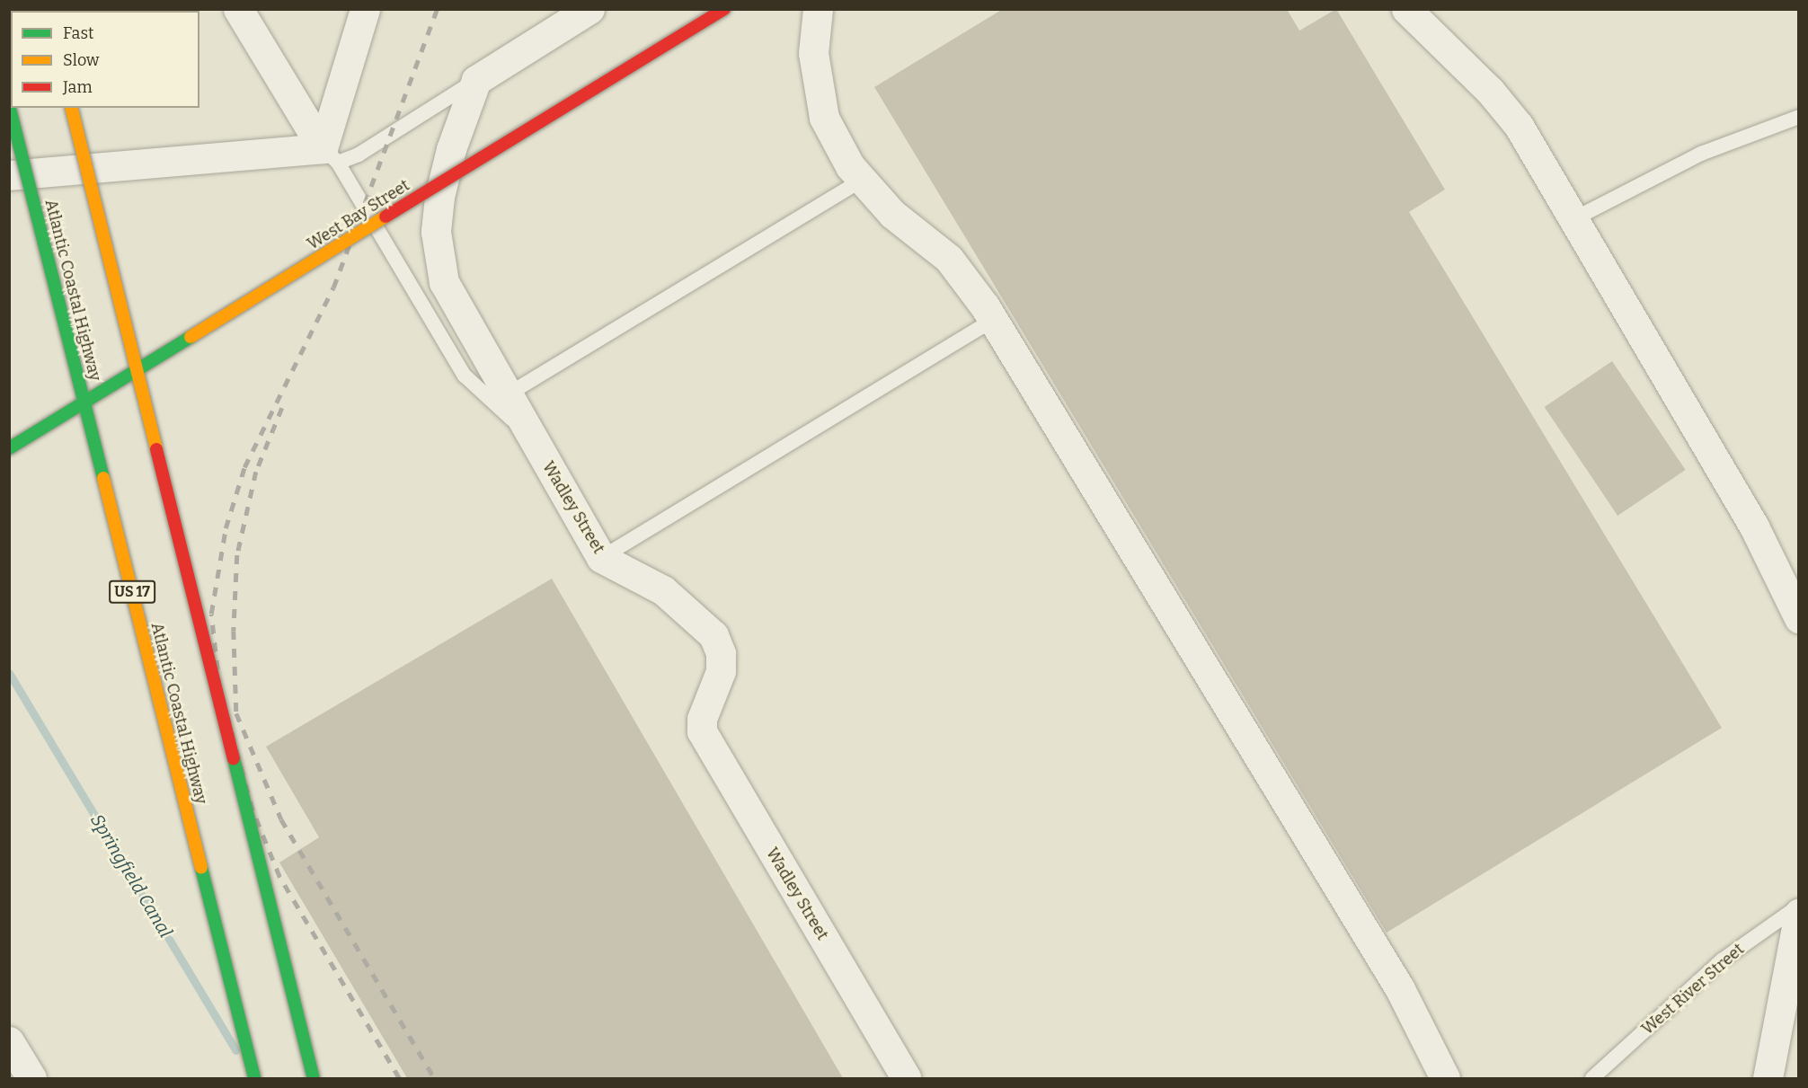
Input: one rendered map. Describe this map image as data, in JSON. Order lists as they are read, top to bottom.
{
  "streets": {
    "main road": ["West Bay Street", "Atlantic Coastal Highway", "US 17"],
    "street": ["Wadley Street"],
    "lane": ["West River Street"]
  },
  "water": ["Springfield Canal"],
  "legend": ["Fast", "Slow", "Jam"]
}
